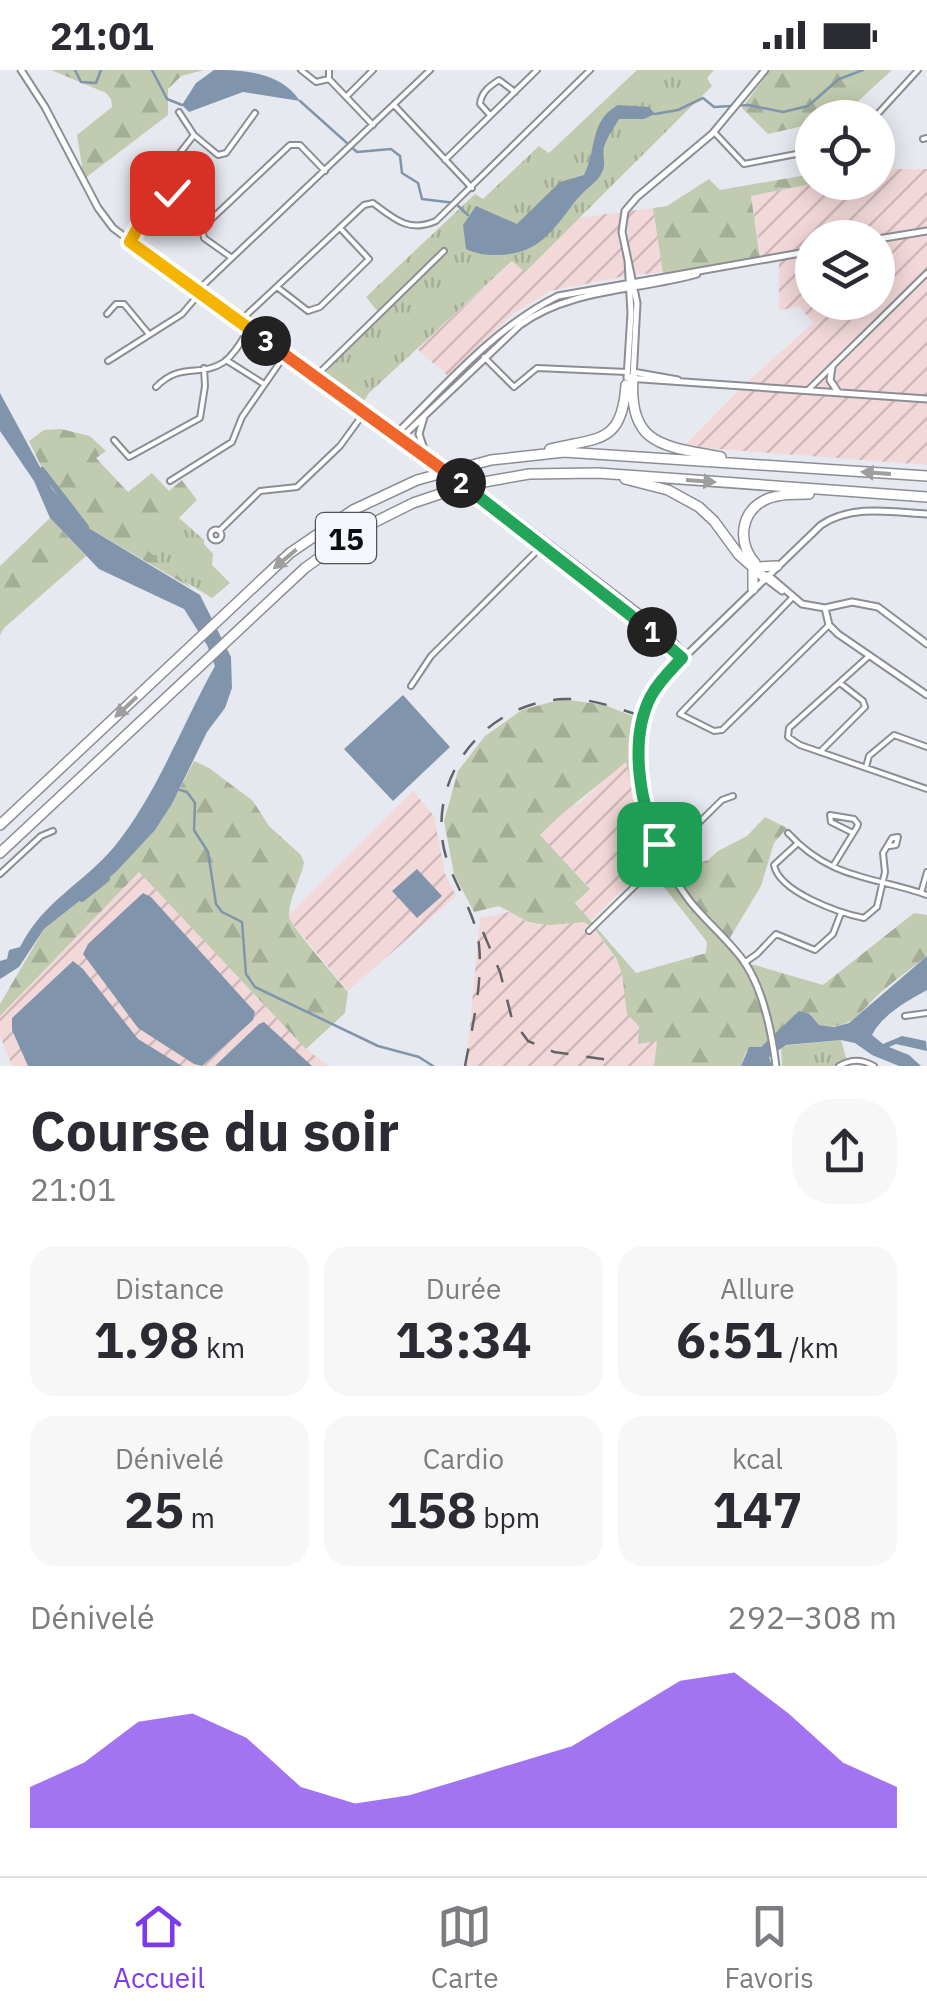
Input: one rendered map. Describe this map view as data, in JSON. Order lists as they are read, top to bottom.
{
  "streets": {
    "highway": ["15"]
  },
  "page": {
    "status": "21:01",
    "pins": ["3", "2", "1"],
    "heading": ["Course du soir", "21:01"],
    "stats": [
      ["Distance", "1.98 km"],
      ["Durée", "13:34"],
      ["Allure", "6:51 /km"],
      ["Dénivelé", "25 m"],
      ["Cardio", "158 bpm"],
      ["kcal", "147"]
    ],
    "chart": ["Dénivelé", "292–308 m"],
    "tabs": ["Accueil", "Carte", "Favoris"]
  }
}
